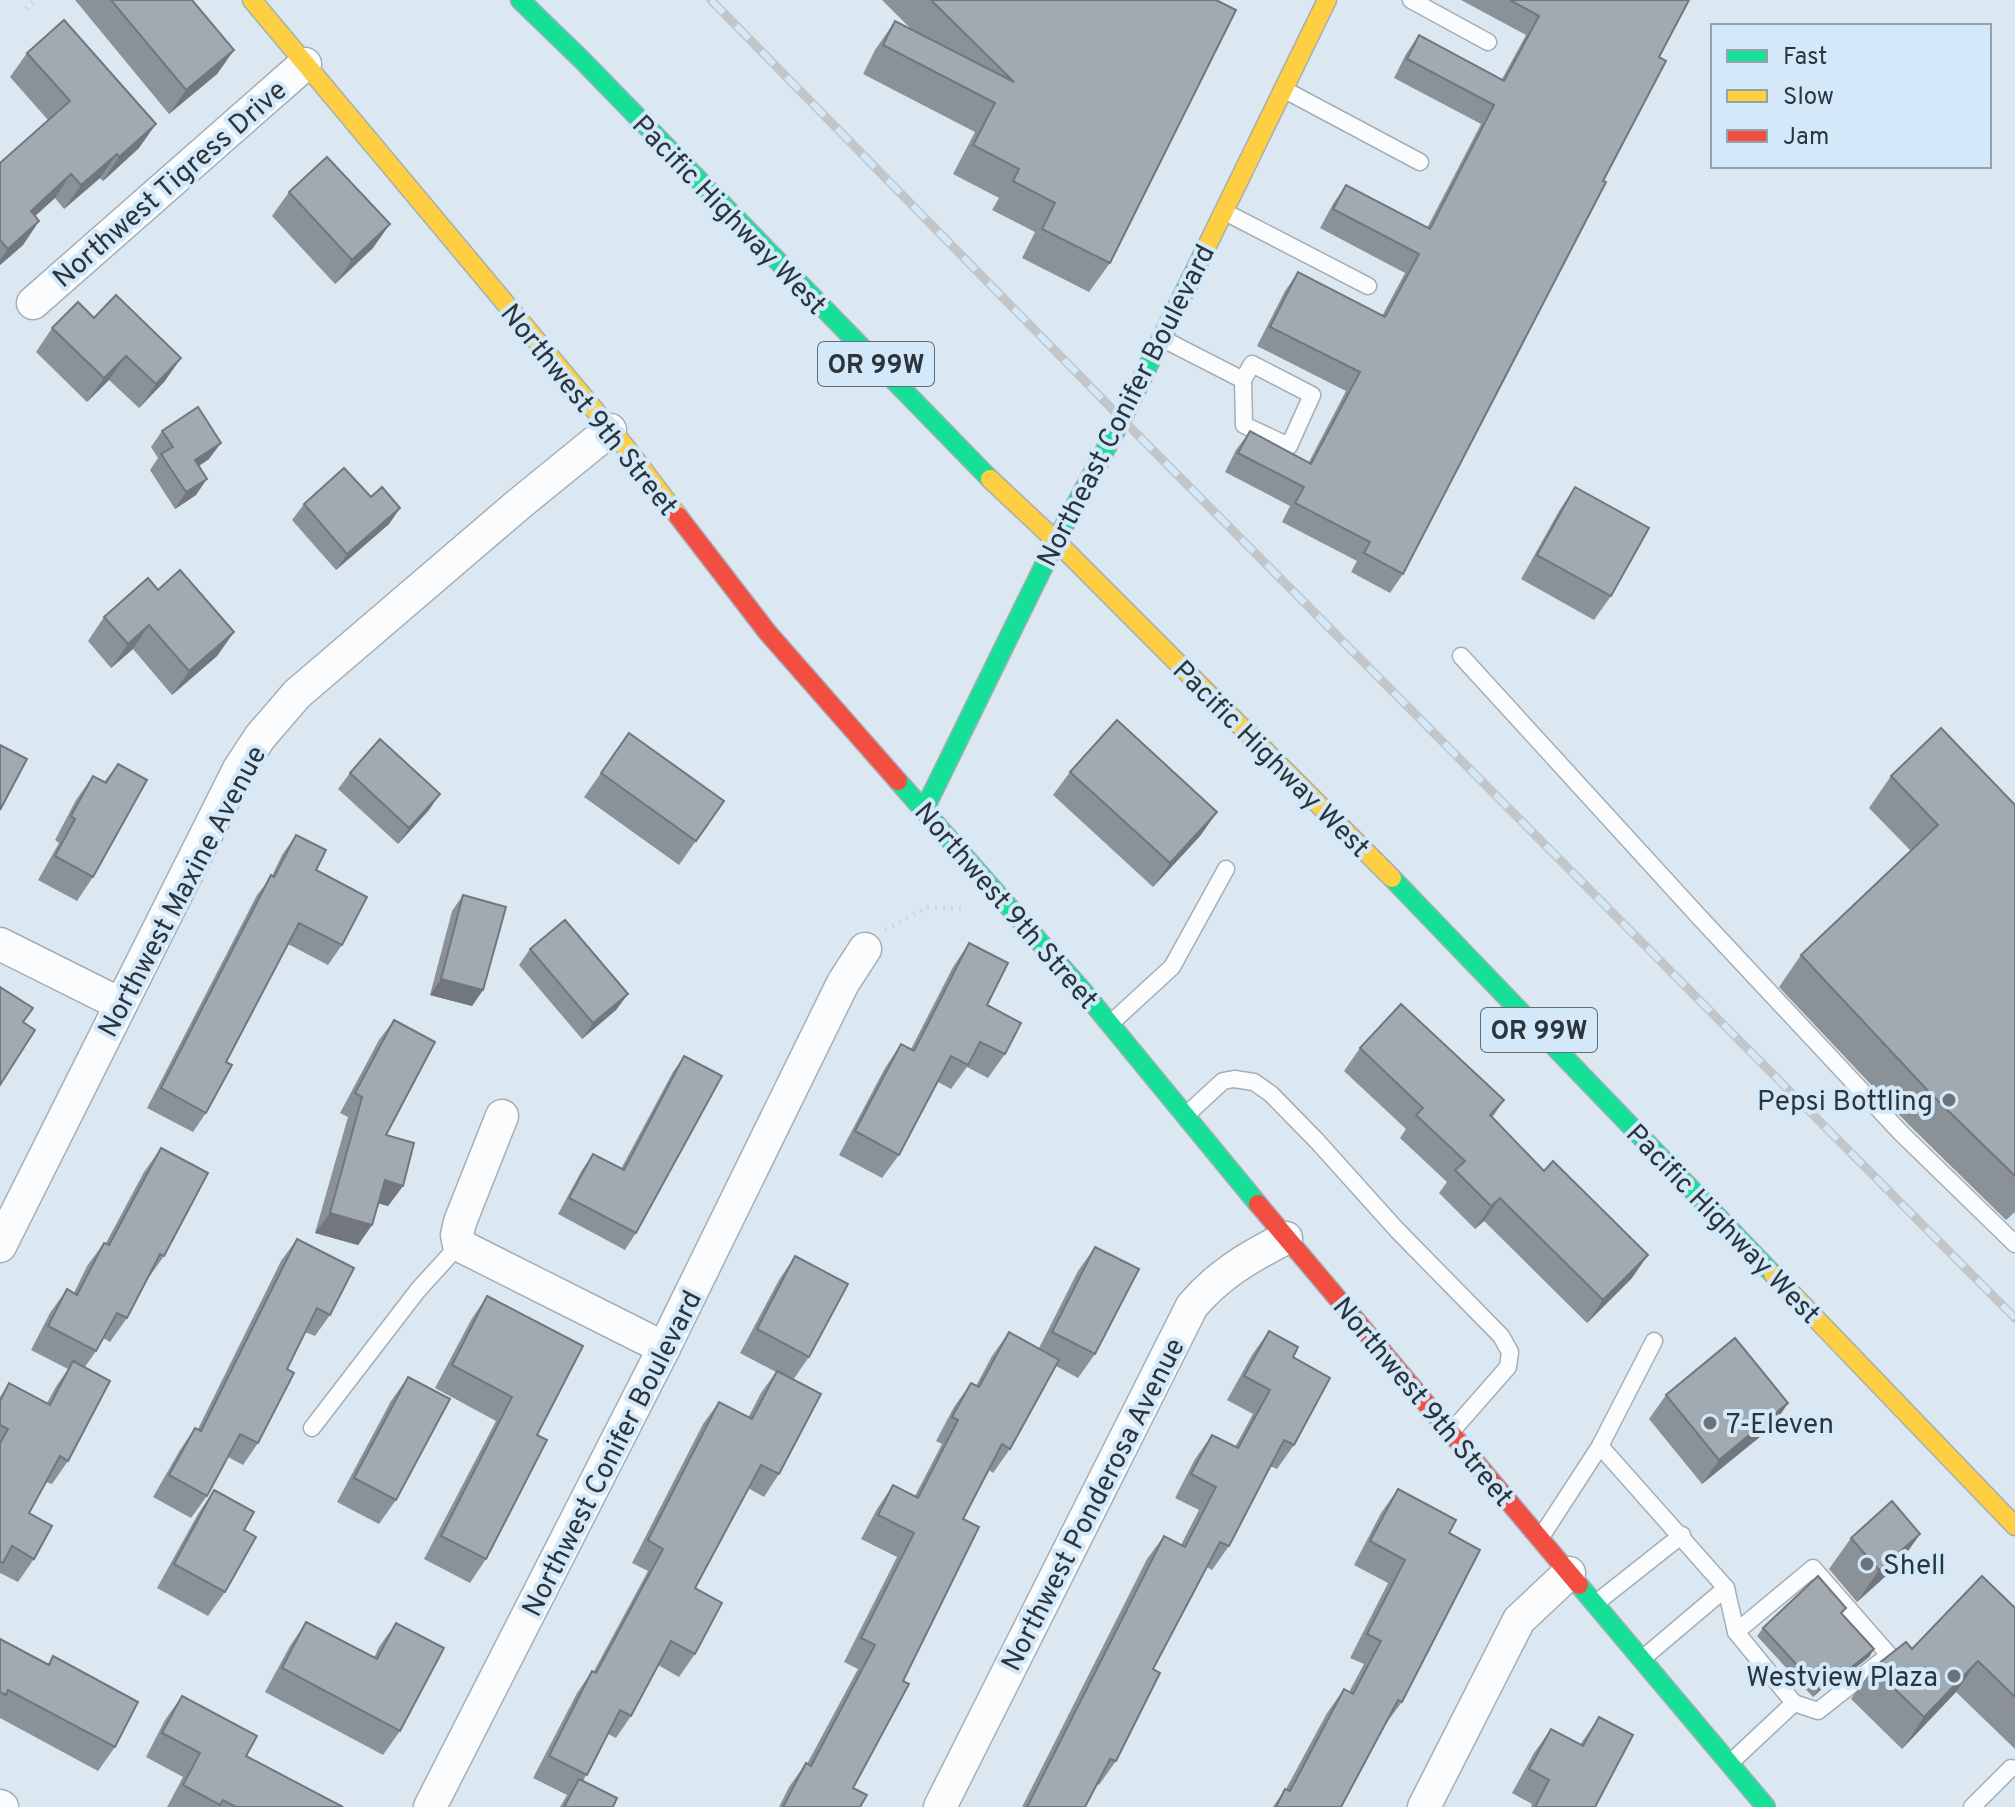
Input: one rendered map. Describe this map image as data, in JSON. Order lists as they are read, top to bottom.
{
  "streets": {
    "main road": [
      "Pacific Highway West",
      "OR 99W",
      "Northeast Conifer Boulevard",
      "Northwest 9th Street"
    ],
    "street": [
      "Northwest Tigress Drive",
      "Northwest Maxine Avenue",
      "Northwest Conifer Boulevard",
      "Northwest Ponderosa Avenue"
    ]
  },
  "crossings": [
    ["Northwest Tigress Drive", "Northwest 9th Street"],
    ["Pacific Highway West", "Northeast Conifer Boulevard"],
    ["Northeast Conifer Boulevard", "Northwest 9th Street"],
    ["Northwest 9th Street", "Northwest Maxine Avenue"],
    ["Northwest 9th Street", "Northwest Ponderosa Avenue"]
  ],
  "places": [
    "Pepsi Bottling",
    "7-Eleven",
    "Shell",
    "Westview Plaza"
  ],
  "legend": ["Fast", "Slow", "Jam"]
}
